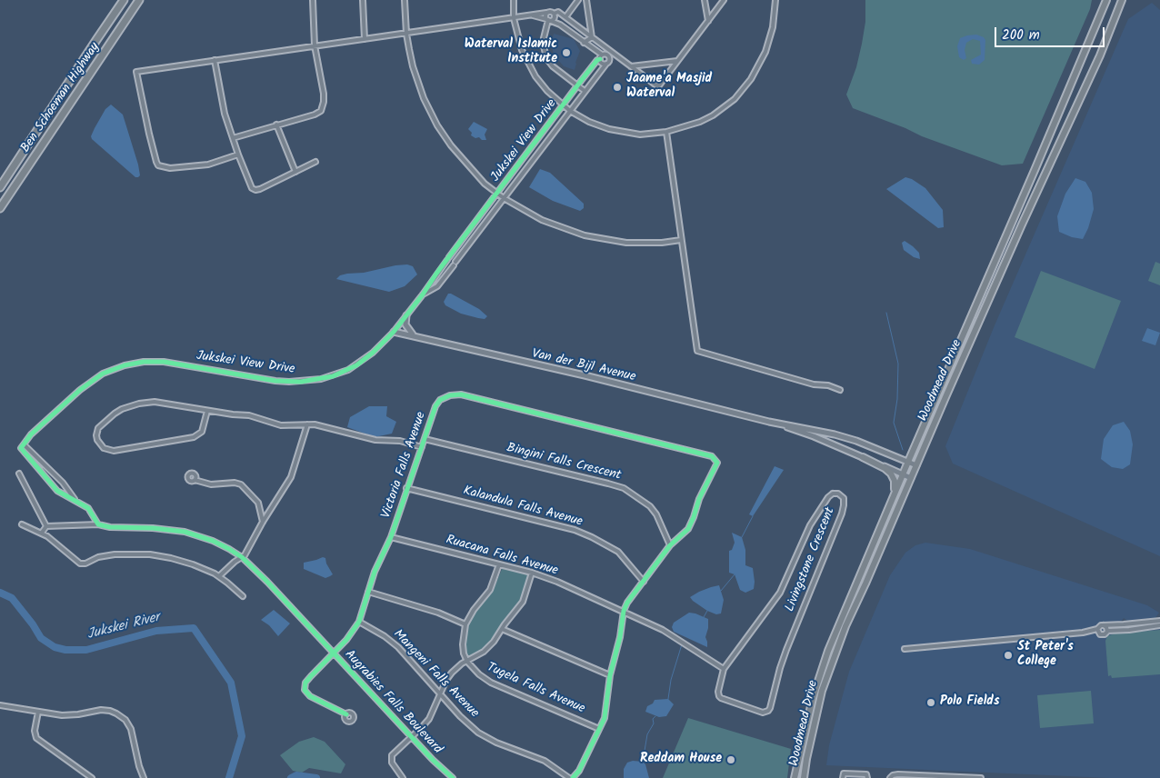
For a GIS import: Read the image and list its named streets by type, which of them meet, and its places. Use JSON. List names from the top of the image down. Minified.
{"streets":{"highway":["Ben Schoeman Highway"],"main road":["Woodmead Drive"],"street":["Jukskei View Drive","Van der Bijl Avenue","Bingini Falls Crescent","Victoria Falls Avenue","Kalandula Falls Avenue","Ruacana Falls Avenue","Livingstone Crescent","Mangeni Falls Avenue","Tugela Falls Avenue","Augrabies Falls Boulevard"]},"crossings":[["Jukskei View Drive","Van der Bijl Avenue"],["Van der Bijl Avenue","Woodmead Drive"],["Bingini Falls Crescent","Victoria Falls Avenue"],["Victoria Falls Avenue","Kalandula Falls Avenue"],["Victoria Falls Avenue","Ruacana Falls Avenue"],["Victoria Falls Avenue","Mangeni Falls Avenue"],["Victoria Falls Avenue","Augrabies Falls Boulevard"],["Ruacana Falls Avenue","Livingstone Crescent"]],"water":["Jukskei River"],"places":["Waterval Islamic Institute","Jaame'a Masjid Waterval","St Peter's College","Polo Fields","Reddam House"],"scale_bar":"200 m"}
